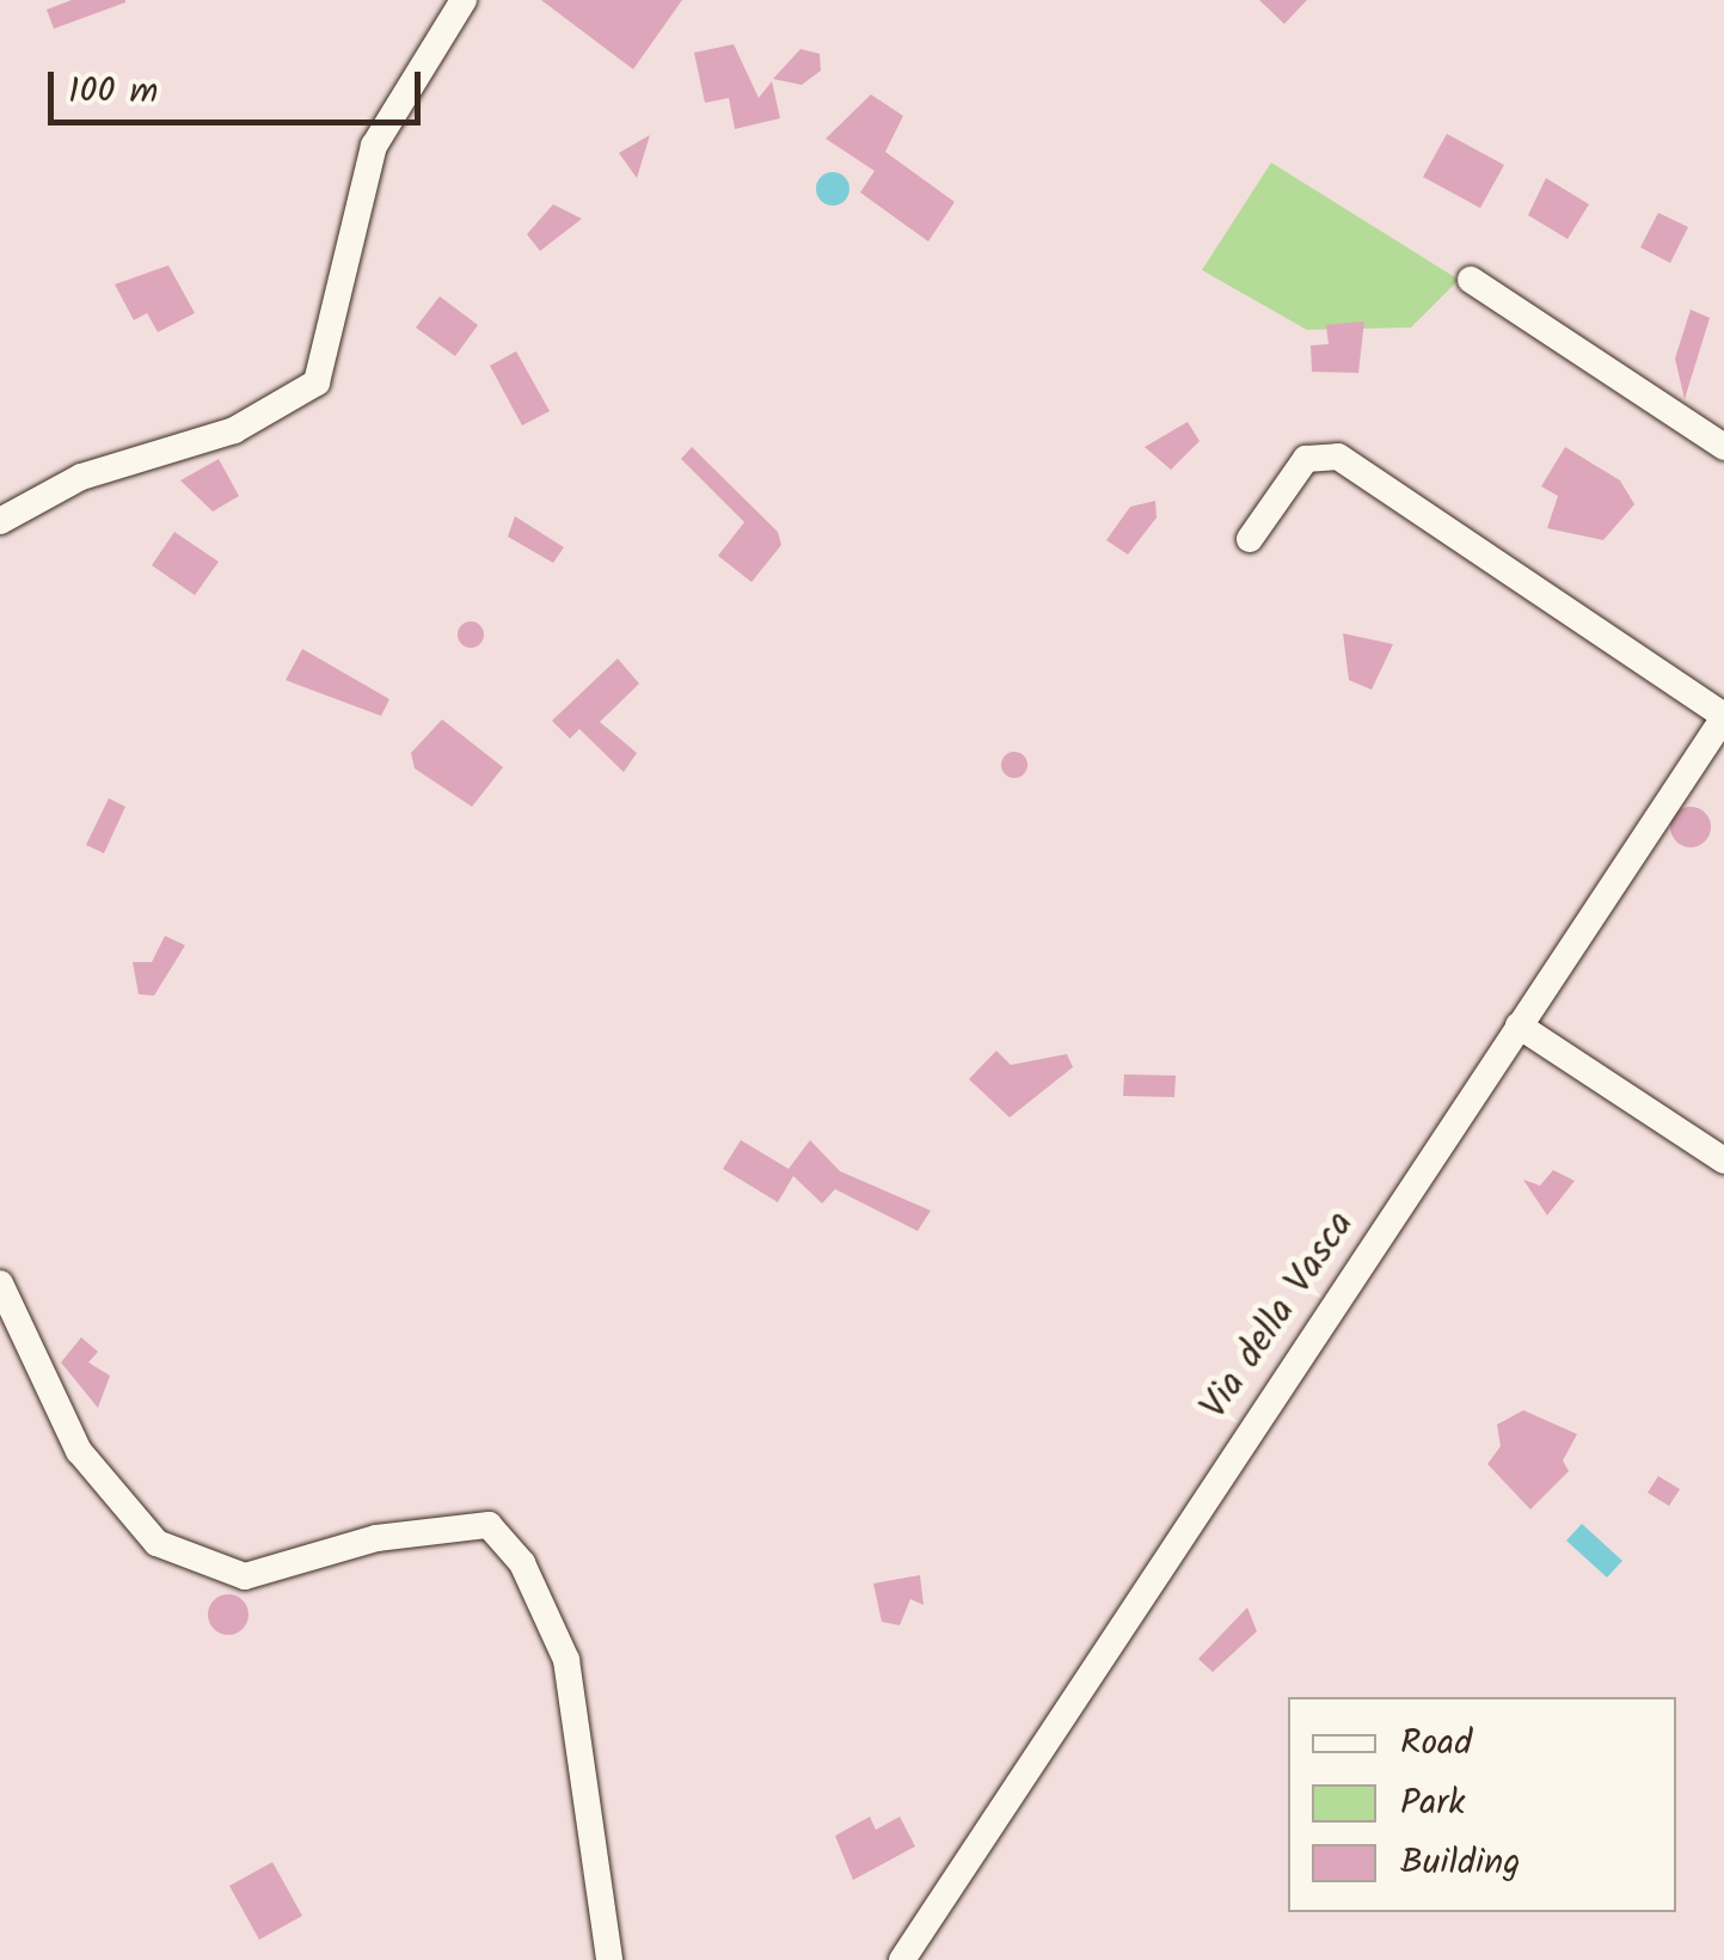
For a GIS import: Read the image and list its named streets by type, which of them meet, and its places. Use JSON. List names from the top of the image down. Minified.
{"streets":{"street":["Via della Vasca"]},"legend":["Road","Park","Building"],"scale_bar":"100 m"}
